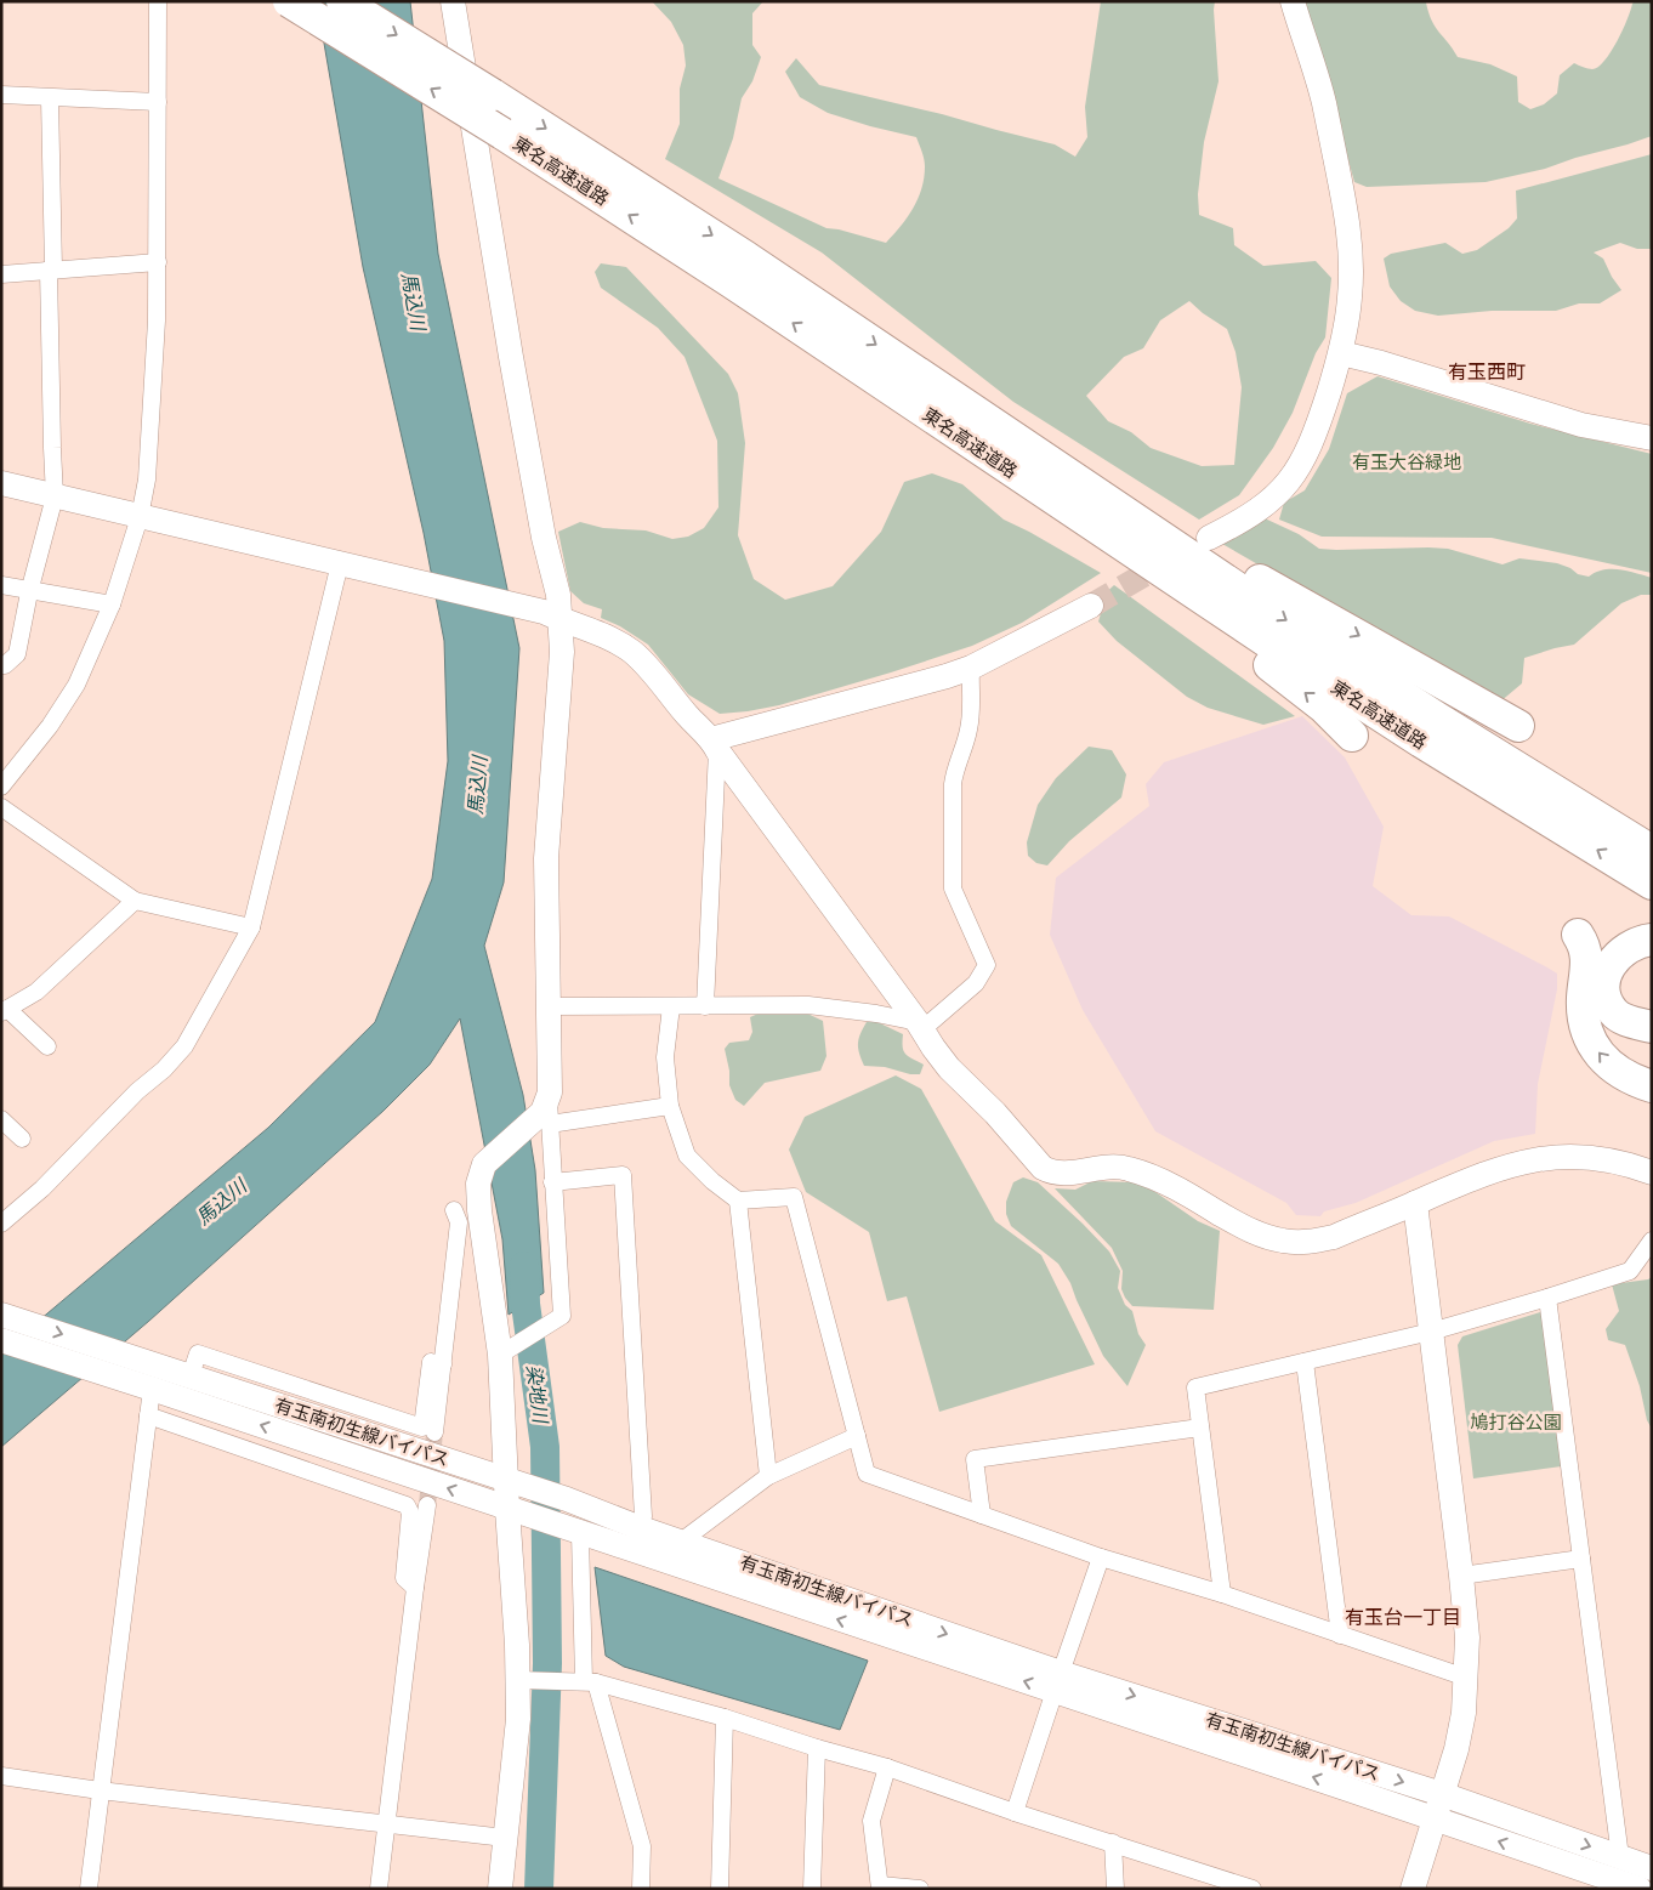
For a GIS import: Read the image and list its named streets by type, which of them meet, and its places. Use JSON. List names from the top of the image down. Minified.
{"streets":{"highway":["東名高速道路"],"street":["有玉南初生線バイパス"]},"districts":["有玉西町","有玉台一丁目"],"water":["馬込川","染地川"],"parks":["有玉大谷緑地","鳩打谷公園"]}
